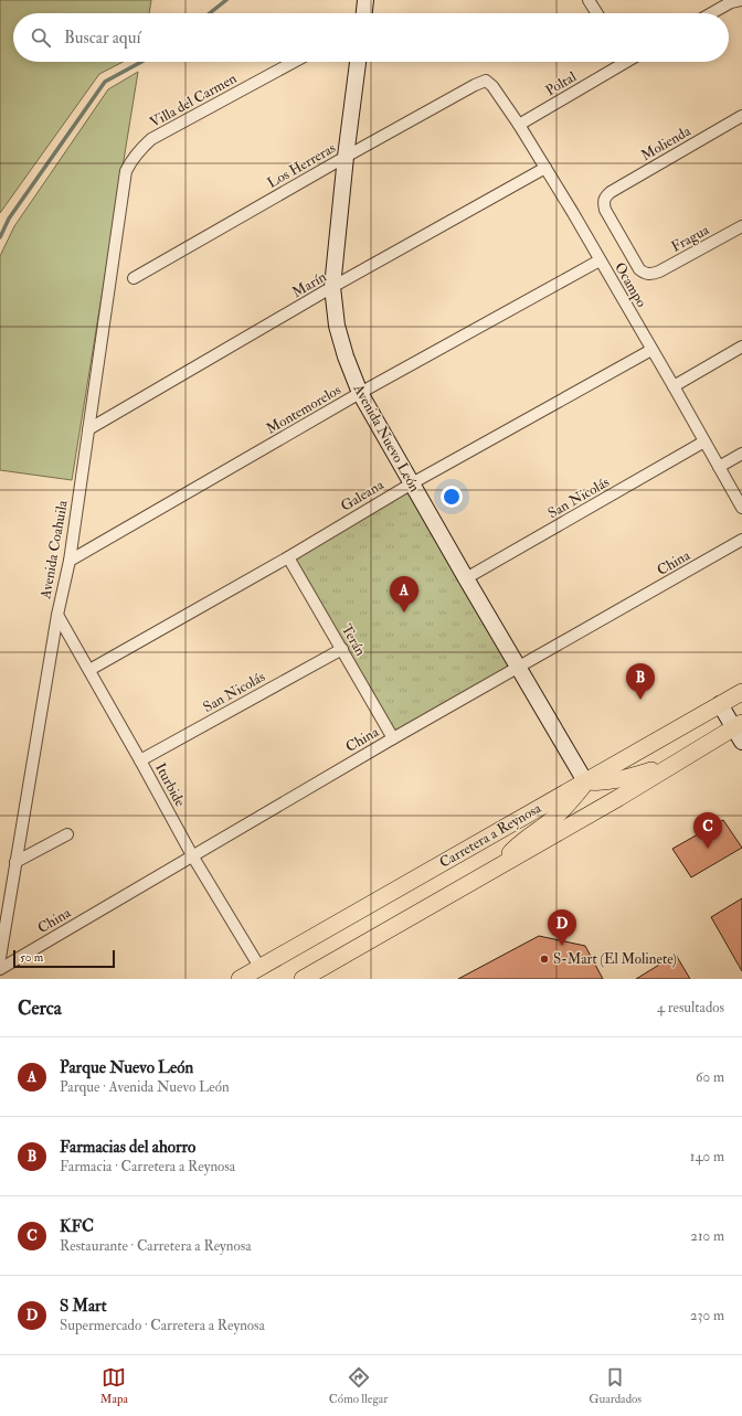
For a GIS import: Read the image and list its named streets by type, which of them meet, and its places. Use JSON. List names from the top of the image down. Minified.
{"streets":{"main road":["Carretera a Reynosa"],"street":["Poltal","Villa del Carmen","Molienda","Los Herreras","Fragua","Marín","Ocampo","Montemorelos","Avenida Nuevo León","Galeana","San Nicolás","Avenida Coahuila","China","Terán","Iturbide"]},"crossings":[["Poltal","Ocampo"],["Villa del Carmen","Avenida Coahuila"],["Molienda","Fragua"],["Los Herreras","Ocampo"],["Los Herreras","Avenida Nuevo León"],["Marín","Ocampo"],["Marín","Avenida Nuevo León"],["Marín","Avenida Coahuila"],["Ocampo","Montemorelos"],["Ocampo","Galeana"],["Ocampo","San Nicolás"],["Montemorelos","Avenida Nuevo León"],["Montemorelos","Avenida Coahuila"],["Avenida Nuevo León","Galeana"],["Avenida Nuevo León","San Nicolás"],["Avenida Nuevo León","China"],["Avenida Nuevo León","Carretera a Reynosa"],["Galeana","Terán"],["Galeana","Iturbide"],["San Nicolás","Terán"],["San Nicolás","Iturbide"],["Avenida Coahuila","Iturbide"],["China","Terán"],["China","Iturbide"],["Iturbide","Carretera a Reynosa"]],"places":["S-Mart (El Molinete)"],"scale_bar":"50 m","page":{"search":"Buscar aquí","pins":["A","B","C","D"],"scale":"50 m","heading":["Cerca","4 resultados"],"list":[{"mark":"A","name":"Parque Nuevo León","note":"Parque · Avenida Nuevo León","value":"60 m"},{"mark":"B","name":"Farmacias del ahorro","note":"Farmacia · Carretera a Reynosa","value":"140 m"},{"mark":"C","name":"KFC","note":"Restaurante · Carretera a Reynosa","value":"210 m"},{"mark":"D","name":"S Mart","note":"Supermercado · Carretera a Reynosa","value":"230 m"}],"nav":["Mapa","Cómo llegar","Guardados"]}}
